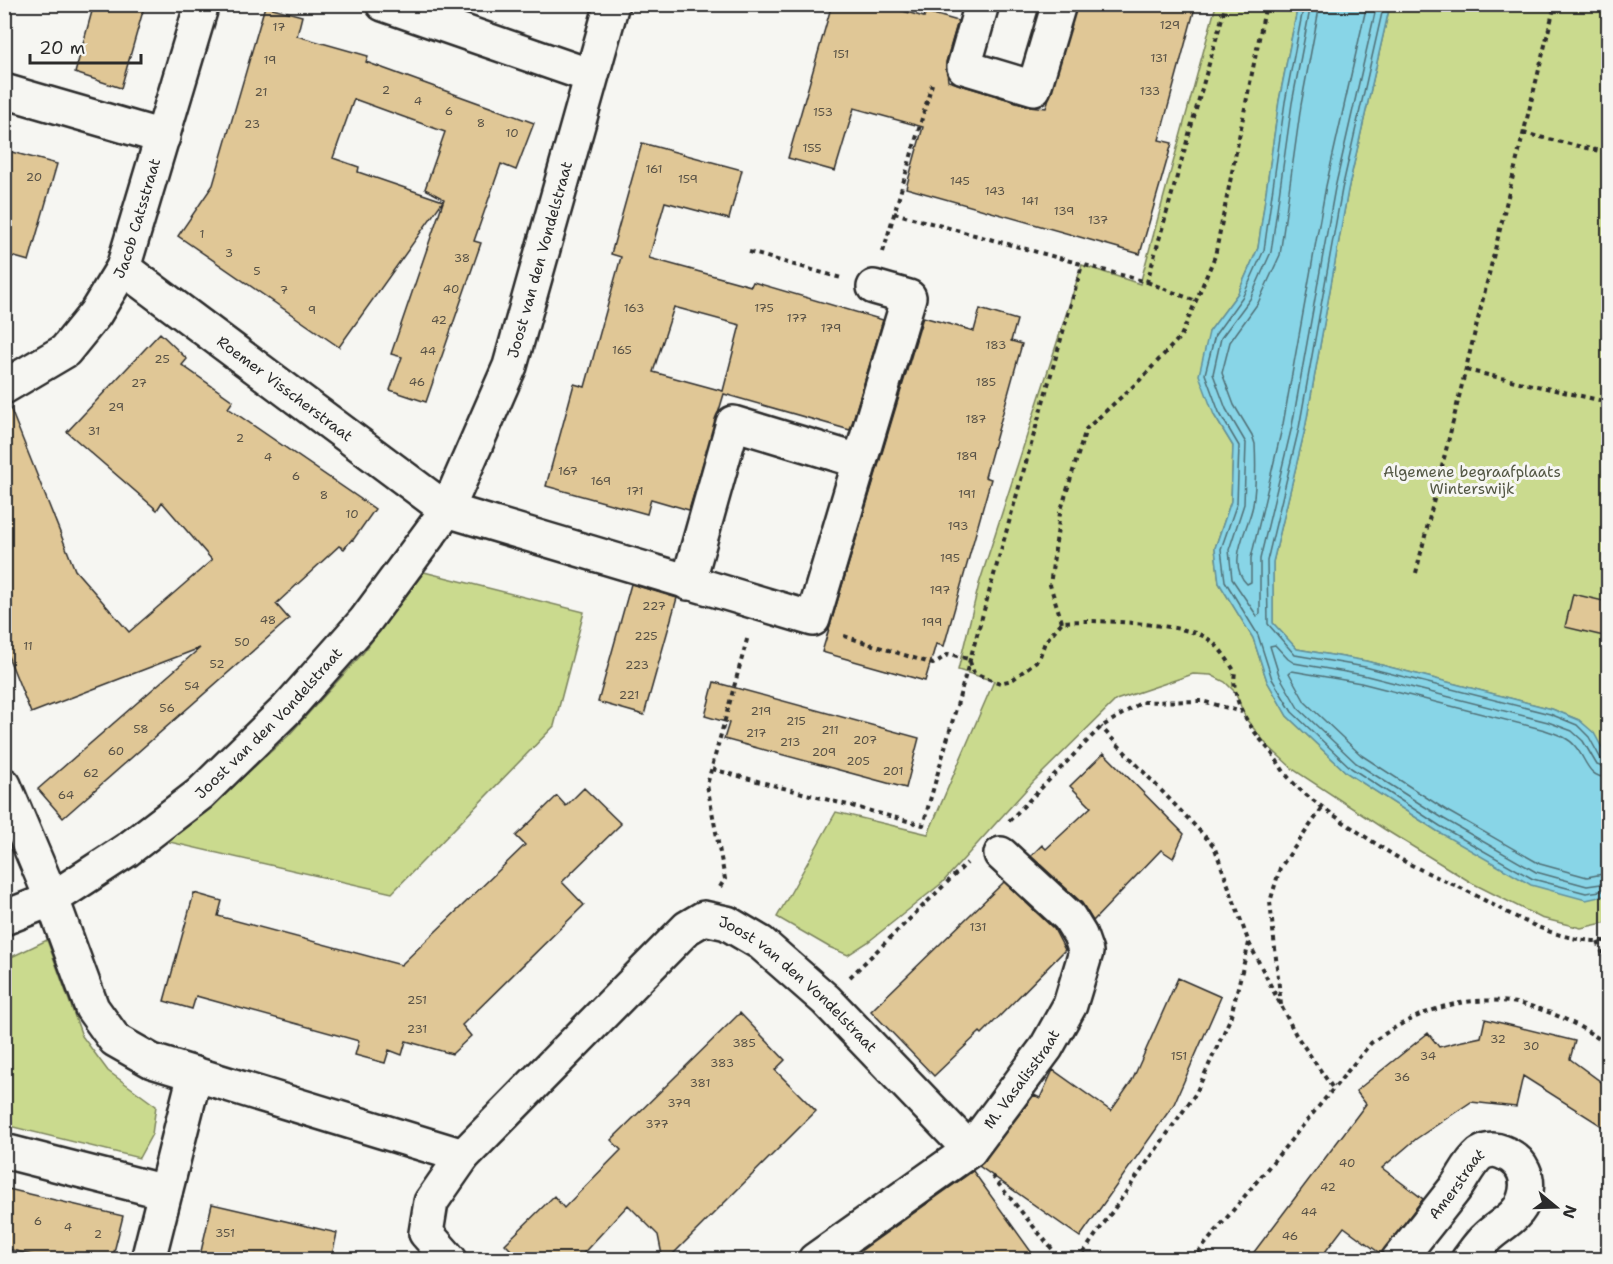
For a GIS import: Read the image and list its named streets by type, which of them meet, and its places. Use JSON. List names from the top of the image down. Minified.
{"streets":{"street":["Jacob Catsstraat","Joost van den Vondelstraat","Roemer Visscherstraat","M. Vasalisstraat","Amerstraat"]},"crossings":[["Jacob Catsstraat","Roemer Visscherstraat"],["Joost van den Vondelstraat","Roemer Visscherstraat"],["Joost van den Vondelstraat","M. Vasalisstraat"]],"parks":["Algemene begraafplaats Winterswijk"],"house_numbers":["129","17","151","131","19","2","133","21","4","6","153","8","23","10","155","161","20","159","145","143","141","139","137","1","3","38","5","40","7","163","175","9","177","42","179","183","165","44","25","46","185","27","29","187","31","2","189","4","167","6","169","171","191","8","10","193","195","197","227","48","199","225","50","11","52","223","54","221","56","219","215","58","211","217","207","213","60","209","205","201","62","64","131","251","231","32","385","30","151","34","383","36","381","379","377","40","42","44","6","4","351","2","46"],"scale_bar":"20 m","north":"right"}
